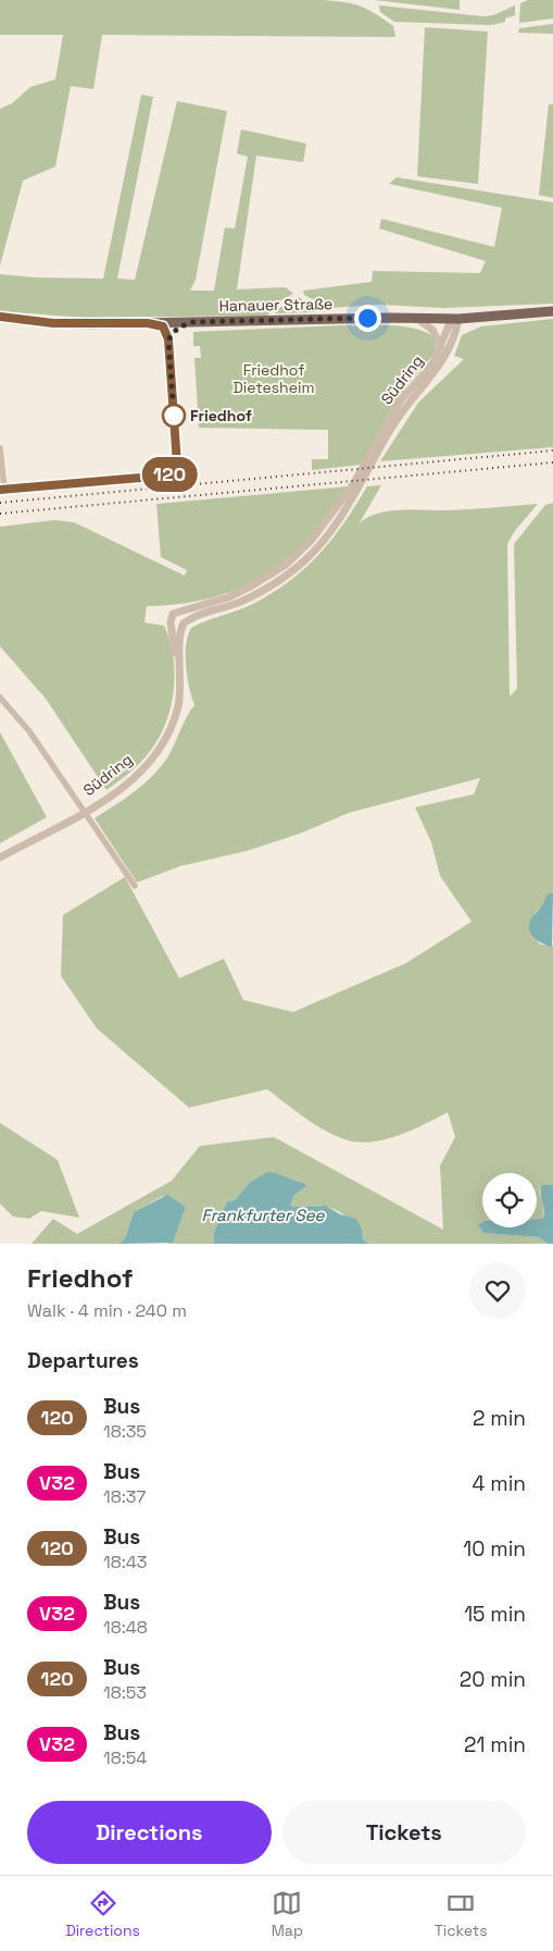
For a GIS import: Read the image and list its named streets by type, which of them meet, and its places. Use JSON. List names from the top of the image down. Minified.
{"streets":{"main road":["Hanauer Straße"],"street":["Südring"]},"crossings":[["Hanauer Straße","Südring"]],"water":["Frankfurter See"],"parks":["Friedhof Dietesheim"],"places":["Friedhof"],"lines":["bus line 120"],"page":{"on_map":"120","heading":[["Friedhof","Walk · 4 min · 240 m"],"Departures"],"list":[{"mark":"120","name":"Bus","note":"18:35","value":"2 min"},{"mark":"V32","name":"Bus","note":"18:37","value":"4 min"},{"mark":"120","name":"Bus","note":"18:43","value":"10 min"},{"mark":"V32","name":"Bus","note":"18:48","value":"15 min"},{"mark":"120","name":"Bus","note":"18:53","value":"20 min"},{"mark":"V32","name":"Bus","note":"18:54","value":"21 min"}],"buttons":["Directions","Tickets"],"tabs":["Directions","Map","Tickets"]}}
